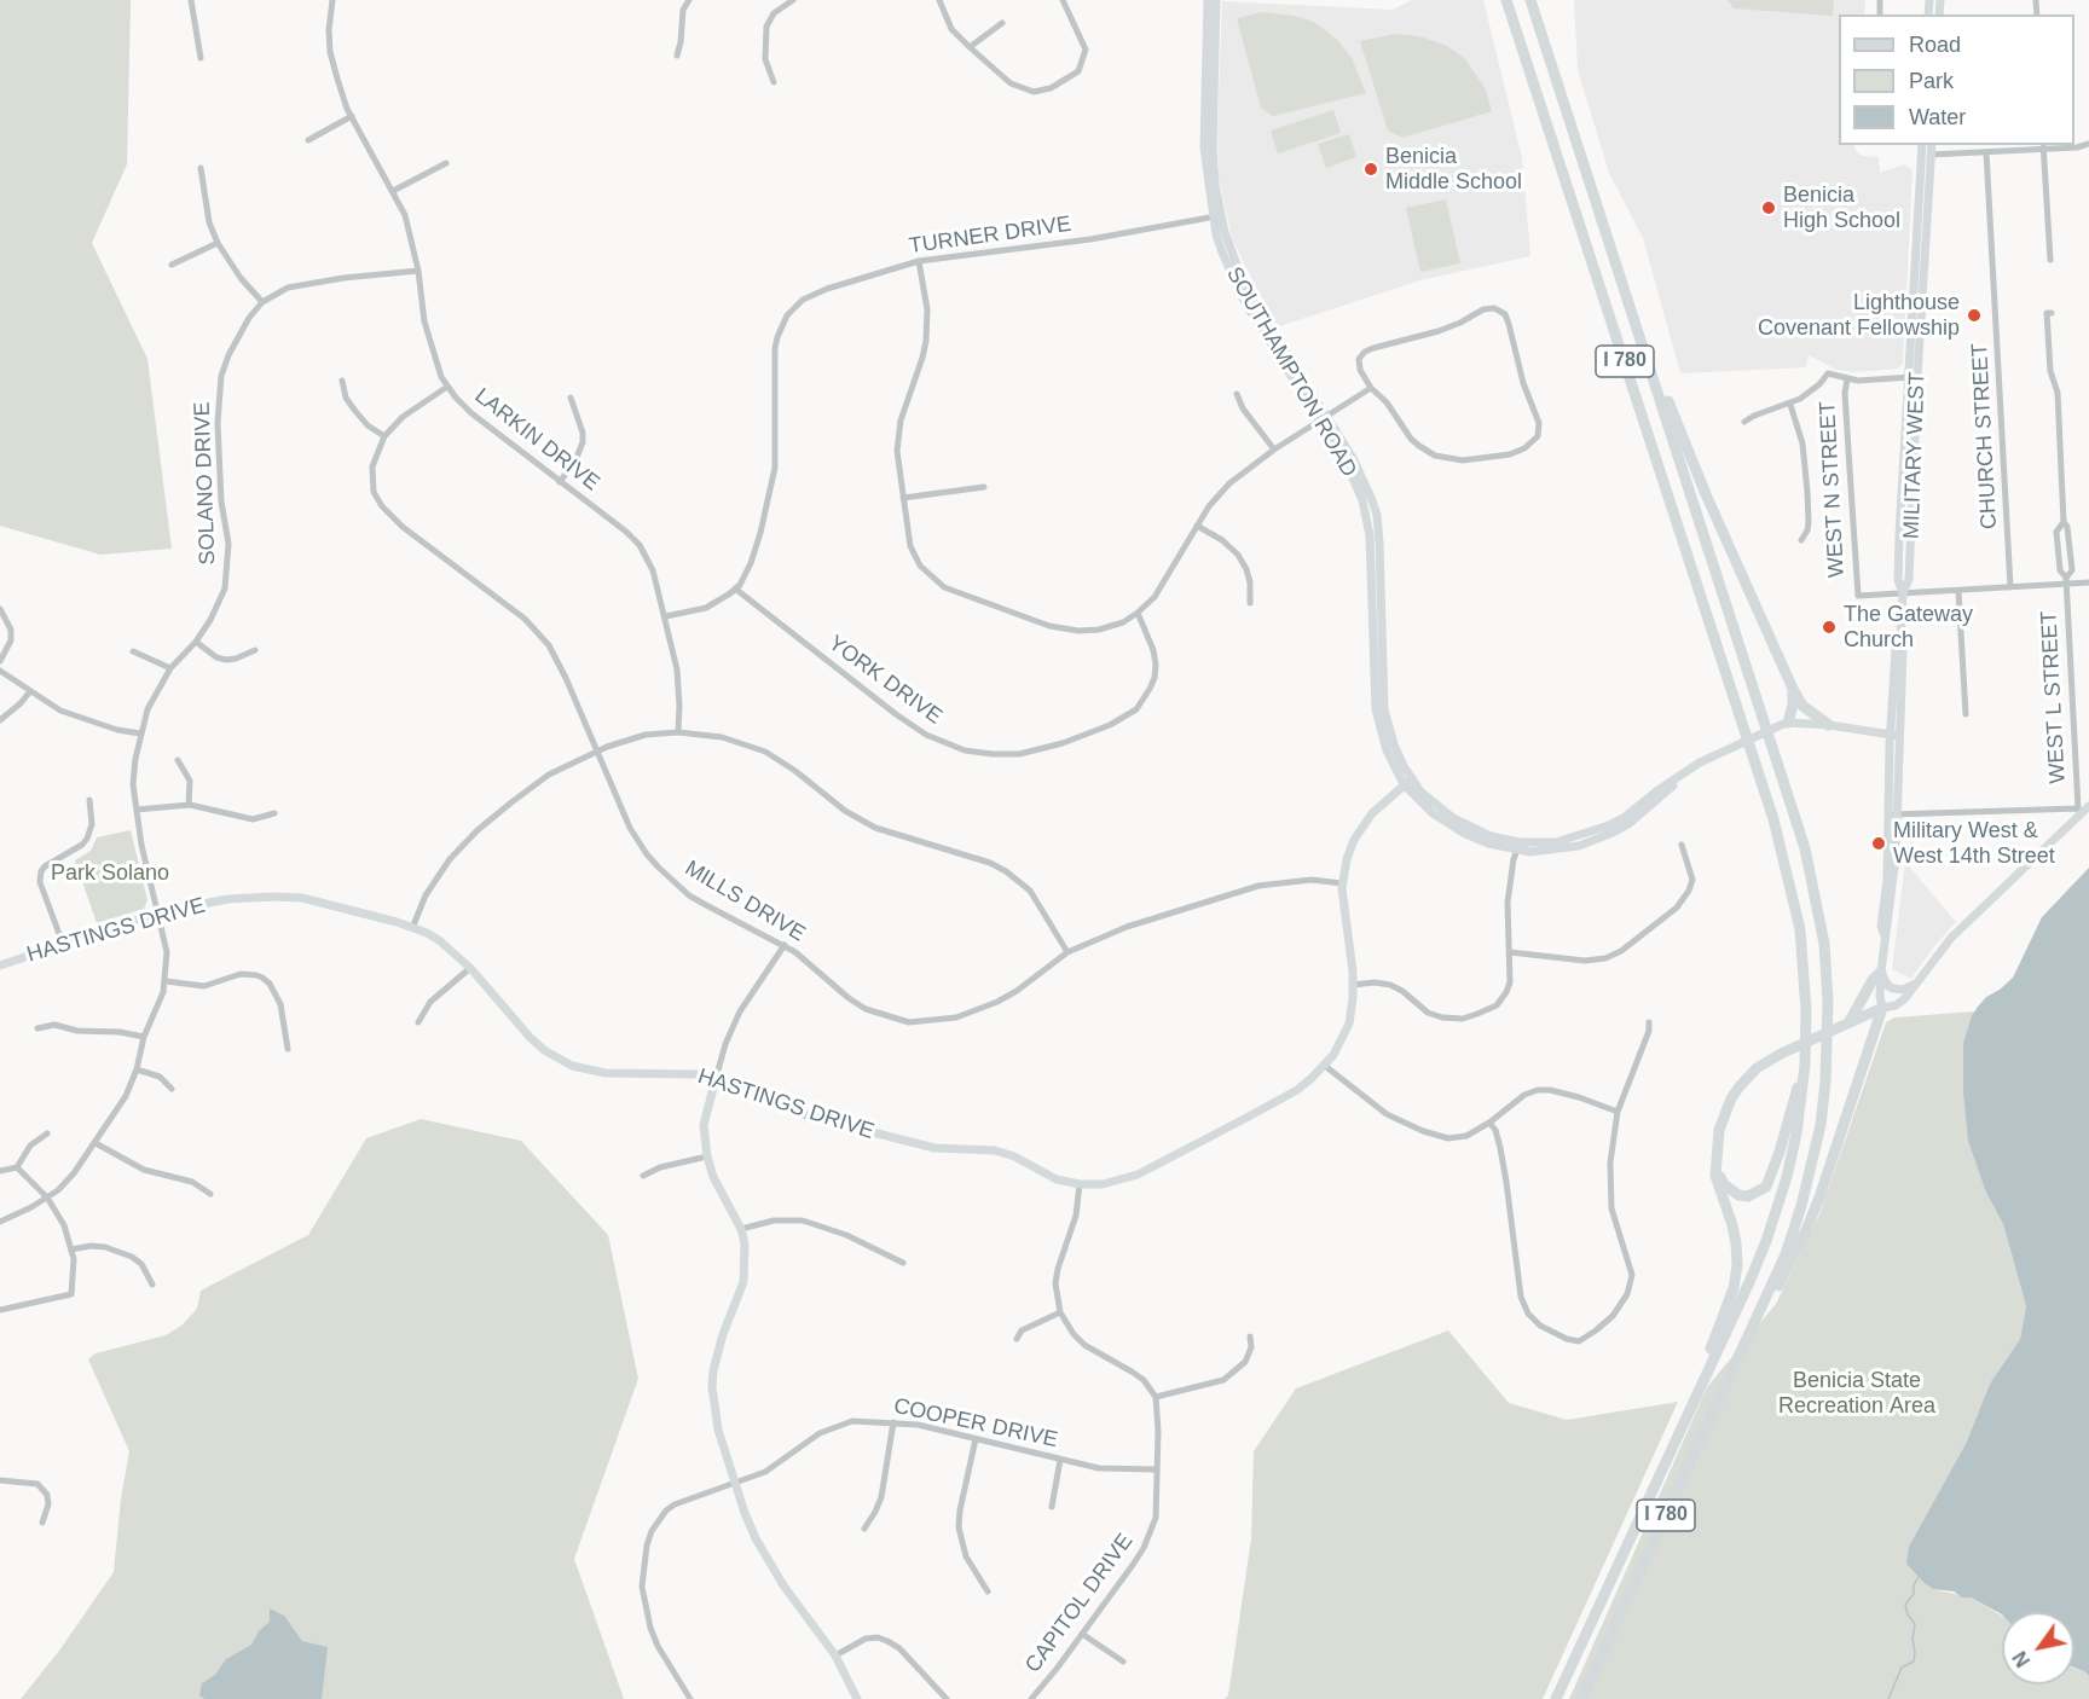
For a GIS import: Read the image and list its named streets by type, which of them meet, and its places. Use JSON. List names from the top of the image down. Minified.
{"streets":{"highway":["I 780"],"street":["TURNER DRIVE","SOUTHAMPTON ROAD","CHURCH STREET","LARKIN DRIVE","MILITARY WEST","SOLANO DRIVE","WEST N STREET","YORK DRIVE","WEST L STREET","MILLS DRIVE","HASTINGS DRIVE","COOPER DRIVE","CAPITOL DRIVE"]},"crossings":[["TURNER DRIVE","SOUTHAMPTON ROAD"],["TURNER DRIVE","LARKIN DRIVE"],["TURNER DRIVE","YORK DRIVE"],["SOUTHAMPTON ROAD","MILITARY WEST"],["SOUTHAMPTON ROAD","HASTINGS DRIVE"],["LARKIN DRIVE","SOLANO DRIVE"],["LARKIN DRIVE","MILLS DRIVE"],["MILITARY WEST","WEST N STREET"],["SOLANO DRIVE","HASTINGS DRIVE"],["MILLS DRIVE","HASTINGS DRIVE"],["COOPER DRIVE","CAPITOL DRIVE"]],"parks":["Park Solano","Benicia State Recreation Area"],"places":["Benicia Middle School","Benicia High School","Lighthouse Covenant Fellowship","The Gateway Church","Military West & West 14th Street"],"legend":["Road","Park","Water"],"north":"bottom left"}
